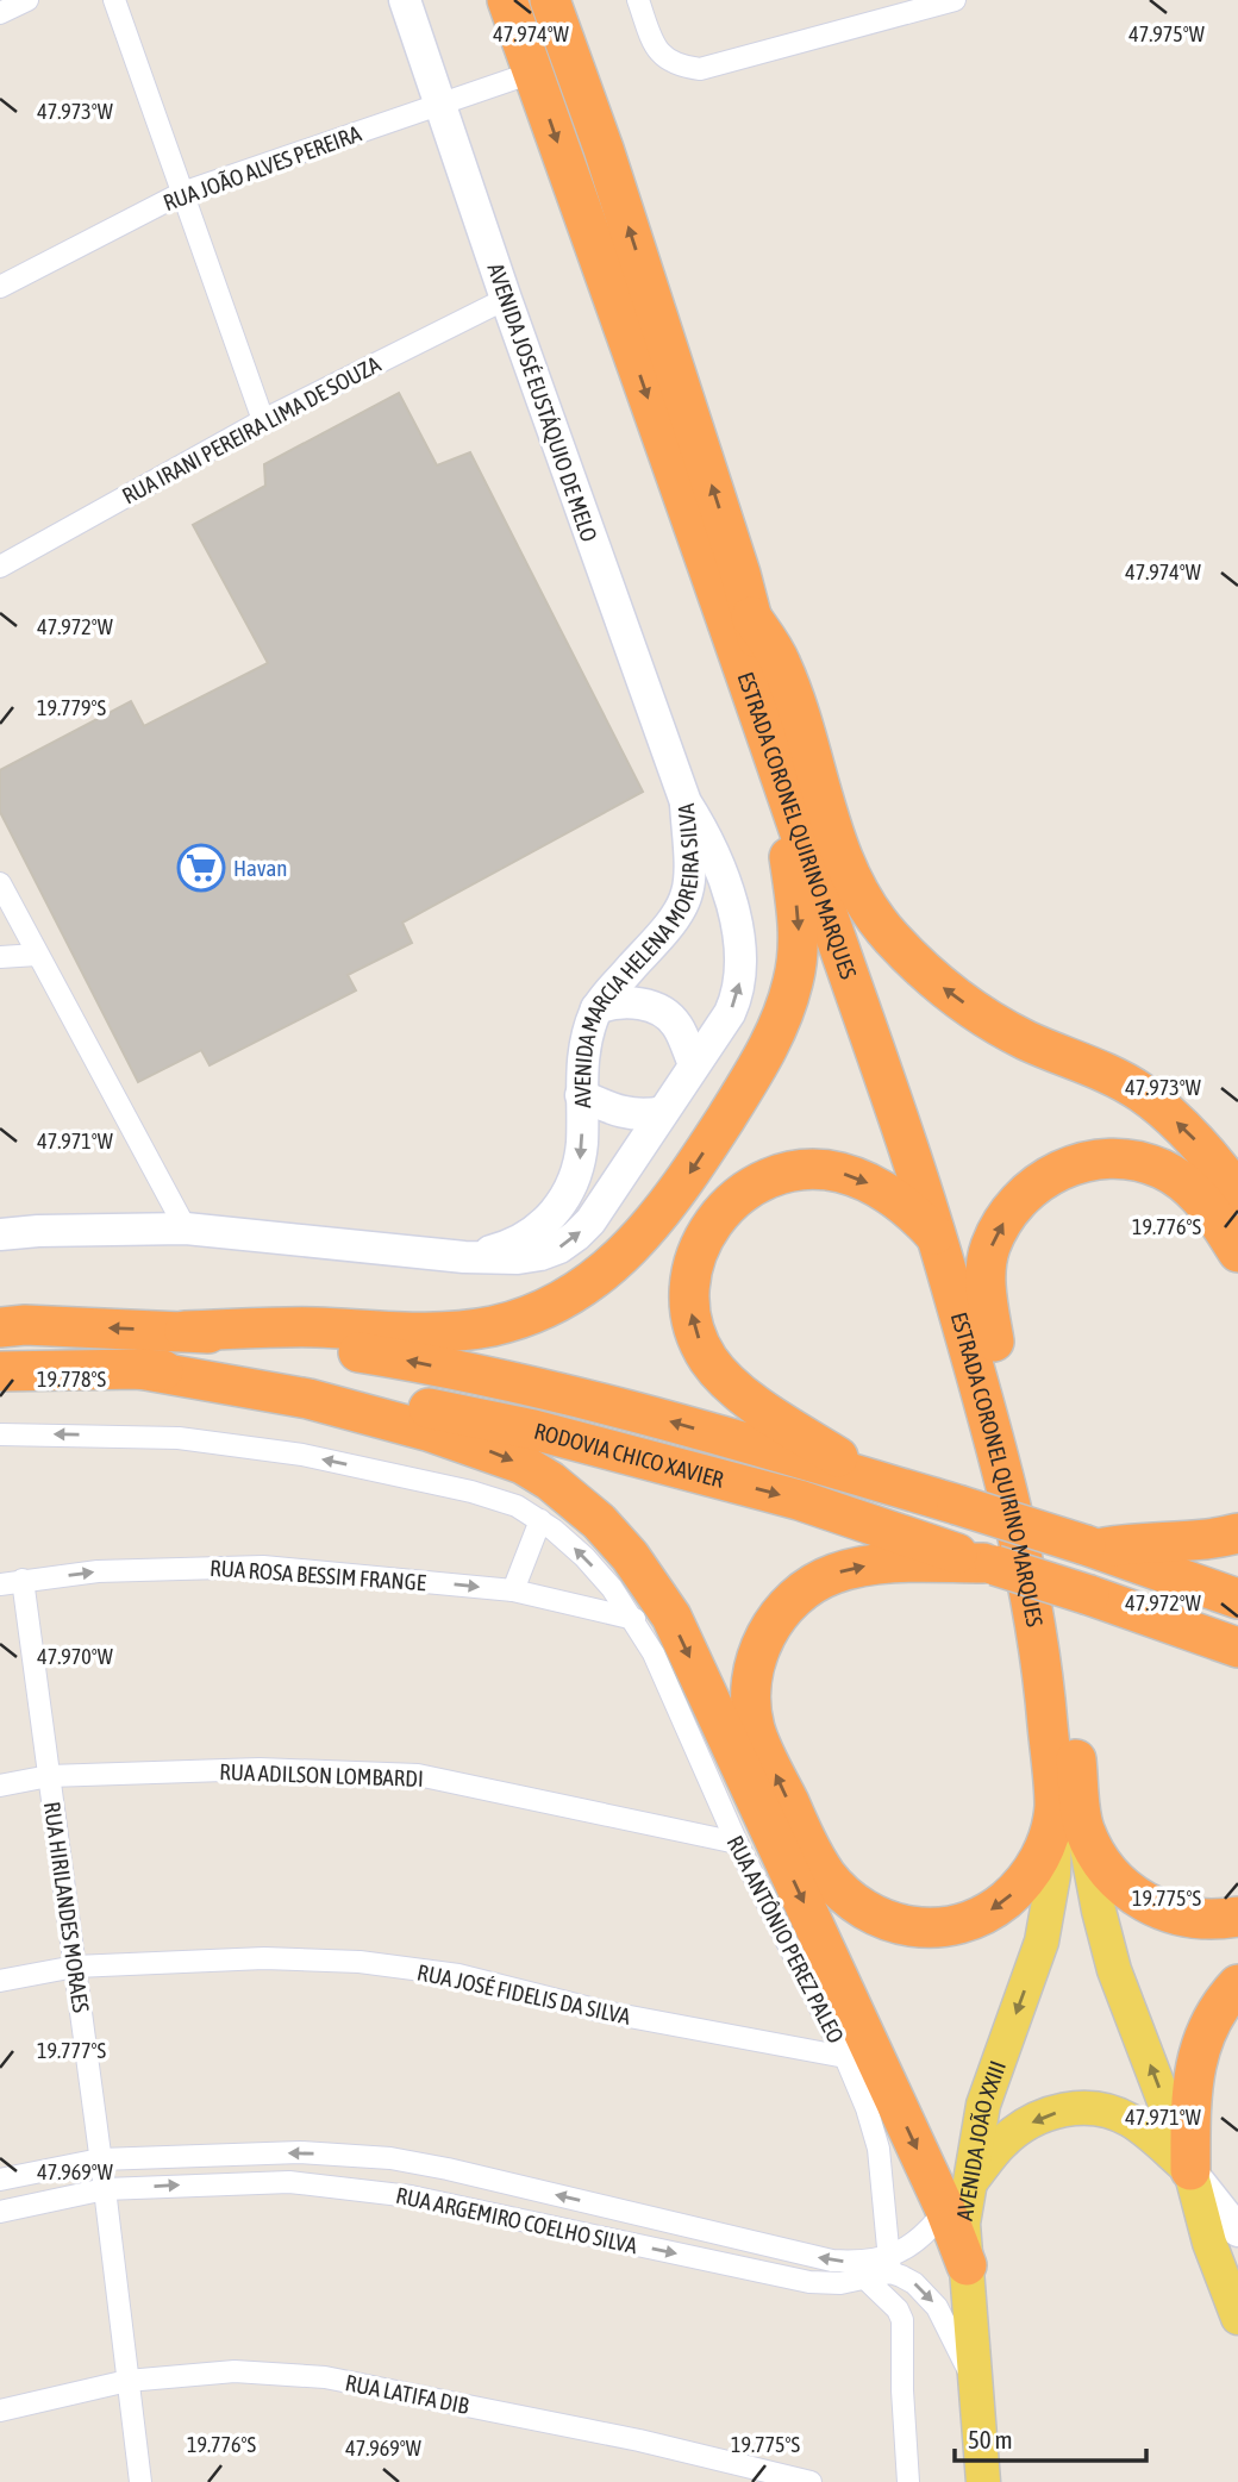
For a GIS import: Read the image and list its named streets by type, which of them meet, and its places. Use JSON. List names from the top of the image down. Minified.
{"streets":{"highway":["ESTRADA CORONEL QUIRINO MARQUES","RODOVIA CHICO XAVIER"],"main road":["AVENIDA JOÃO XXIII"],"street":["RUA JOÃO ALVES PEREIRA","AVENIDA JOSÉ EUSTÁQUIO DE MELO","RUA IRANI PEREIRA LIMA DE SOUZA","AVENIDA MARCIA HELENA MOREIRA SILVA","RUA ROSA BESSIM FRANGE","RUA ADILSON LOMBARDI","RUA HIRILANDES MORAES","RUA ANTÔNIO PEREZ PALEO","RUA JOSÉ FIDELIS DA SILVA","RUA ARGEMIRO COELHO SILVA","RUA LATIFA DIB"]},"crossings":[["RUA JOÃO ALVES PEREIRA","AVENIDA JOSÉ EUSTÁQUIO DE MELO"],["RUA JOÃO ALVES PEREIRA","ESTRADA CORONEL QUIRINO MARQUES"],["AVENIDA JOSÉ EUSTÁQUIO DE MELO","RUA IRANI PEREIRA LIMA DE SOUZA"],["AVENIDA JOSÉ EUSTÁQUIO DE MELO","AVENIDA MARCIA HELENA MOREIRA SILVA"],["RUA ROSA BESSIM FRANGE","RUA HIRILANDES MORAES"],["RUA ROSA BESSIM FRANGE","RUA ANTÔNIO PEREZ PALEO"],["RUA ADILSON LOMBARDI","RUA HIRILANDES MORAES"],["RUA ADILSON LOMBARDI","RUA ANTÔNIO PEREZ PALEO"],["RUA HIRILANDES MORAES","RUA JOSÉ FIDELIS DA SILVA"],["RUA HIRILANDES MORAES","RUA ARGEMIRO COELHO SILVA"],["RUA HIRILANDES MORAES","RUA LATIFA DIB"],["RUA ANTÔNIO PEREZ PALEO","RUA JOSÉ FIDELIS DA SILVA"],["RUA ANTÔNIO PEREZ PALEO","RUA ARGEMIRO COELHO SILVA"],["AVENIDA JOÃO XXIII","RUA ARGEMIRO COELHO SILVA"]],"one_way":["RUA ROSA BESSIM FRANGE","RUA ANTÔNIO PEREZ PALEO","AVENIDA JOÃO XXIII"],"places":{"supermarket":["Havan"]},"scale_bar":"50 m","coordinates":["47.975°W","47.974°W","47.973°W","47.972°W","19.779°S","47.971°W","19.776°S","19.778°S","47.970°W","19.775°S","19.777°S","47.969°W"]}
